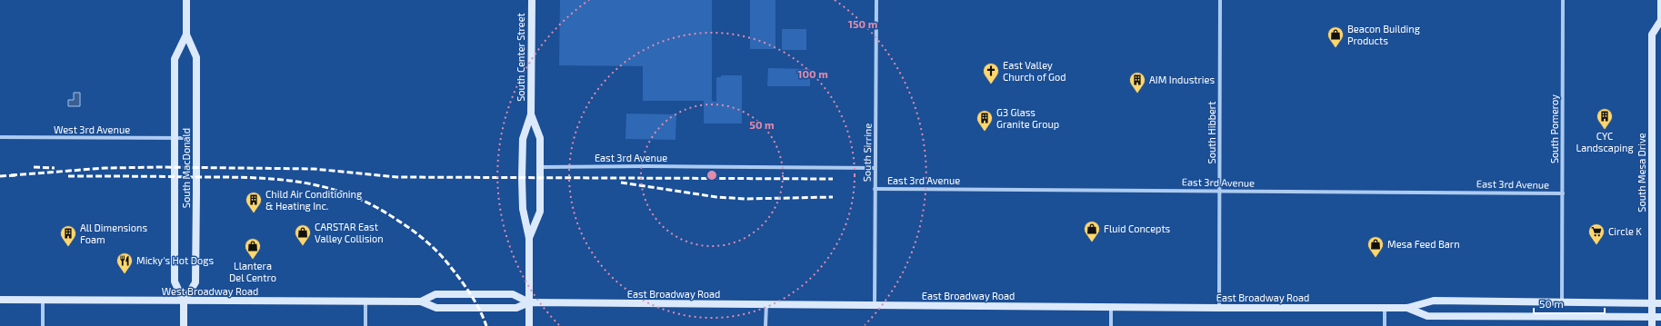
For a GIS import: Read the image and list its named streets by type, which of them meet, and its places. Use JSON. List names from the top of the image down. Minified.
{"streets":{"main road":["South Center Street","South MacDonald","South Mesa Drive","West Broadway Road","East Broadway Road"],"street":["South Pomeroy","West 3rd Avenue","South Hibbert","South Sirrine","East 3rd Avenue"]},"crossings":[["South Center Street","East 3rd Avenue"],["South Center Street","West Broadway Road"],["South Center Street","East Broadway Road"],["South Pomeroy","East 3rd Avenue"],["South Pomeroy","East Broadway Road"],["West 3rd Avenue","South MacDonald"],["South Hibbert","East 3rd Avenue"],["South Hibbert","East Broadway Road"],["South Sirrine","East 3rd Avenue"],["South Sirrine","East Broadway Road"],["South MacDonald","West Broadway Road"],["South Mesa Drive","East Broadway Road"],["West Broadway Road","East Broadway Road"]],"places":{"shop":["Beacon Building Products","Fluid Concepts","CARSTAR East Valley Collision","Mesa Feed Barn","Llantera Del Centro"],"church":["East Valley Church of God"],"building":["AIM Industries","CYC Landscaping","G3 Glass Granite Group","Child Air Conditioning & Heating Inc.","All Dimensions Foam"],"supermarket":["Circle K"],"restaurant":["Micky's Hot Dogs"]},"scale_bar":"50 m","rings":["150 m","100 m","50 m"]}
